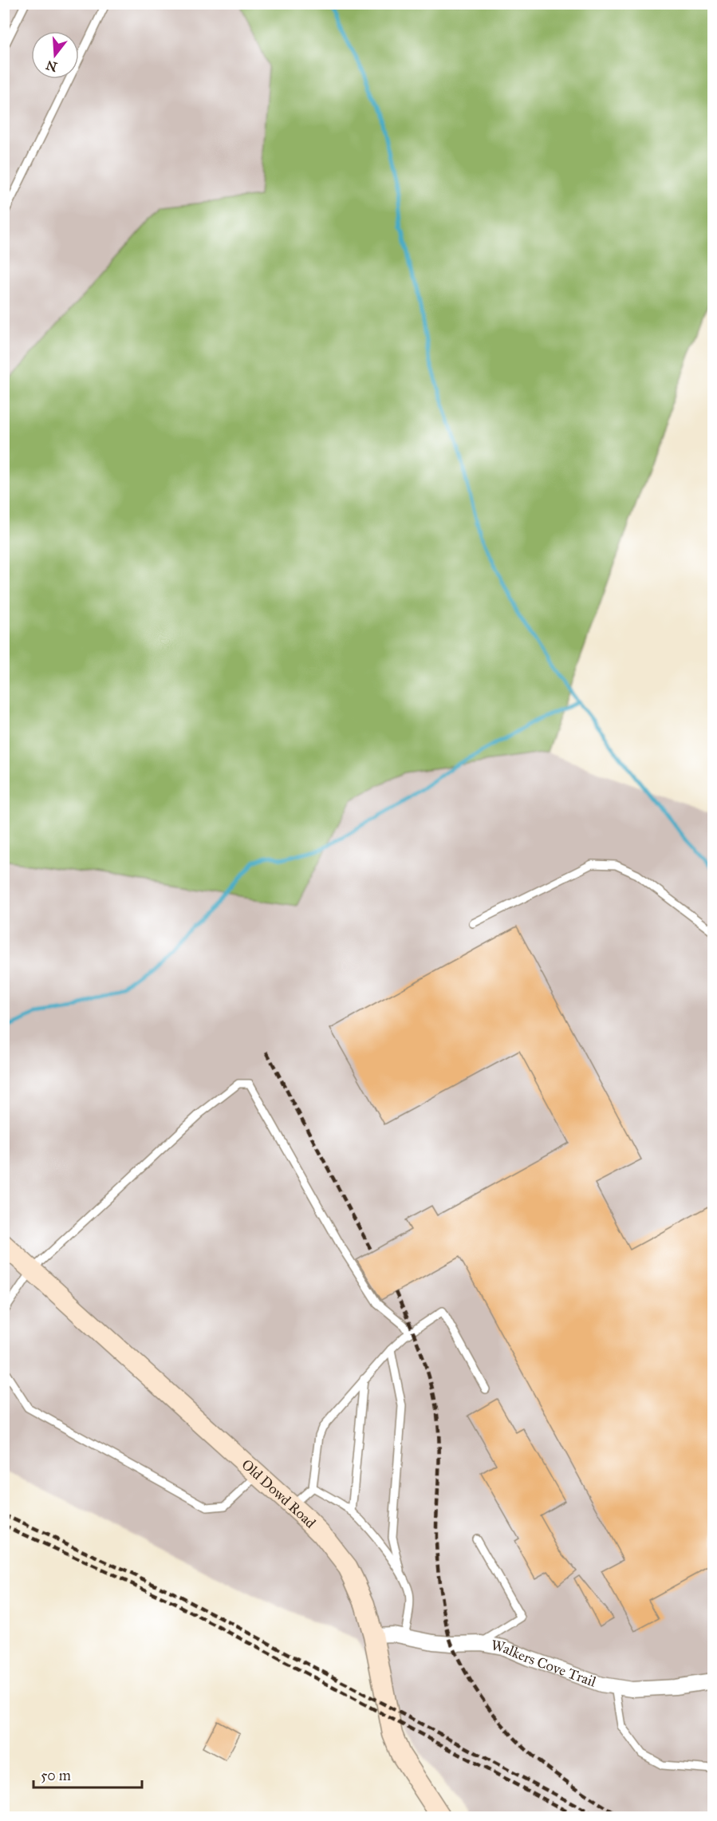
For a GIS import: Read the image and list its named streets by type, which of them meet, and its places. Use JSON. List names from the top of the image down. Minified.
{"streets":{"street":["Old Dowd Road","Walkers Cove Trail"]},"crossings":[["Old Dowd Road","Walkers Cove Trail"]],"scale_bar":"50 m","north":"bottom"}
